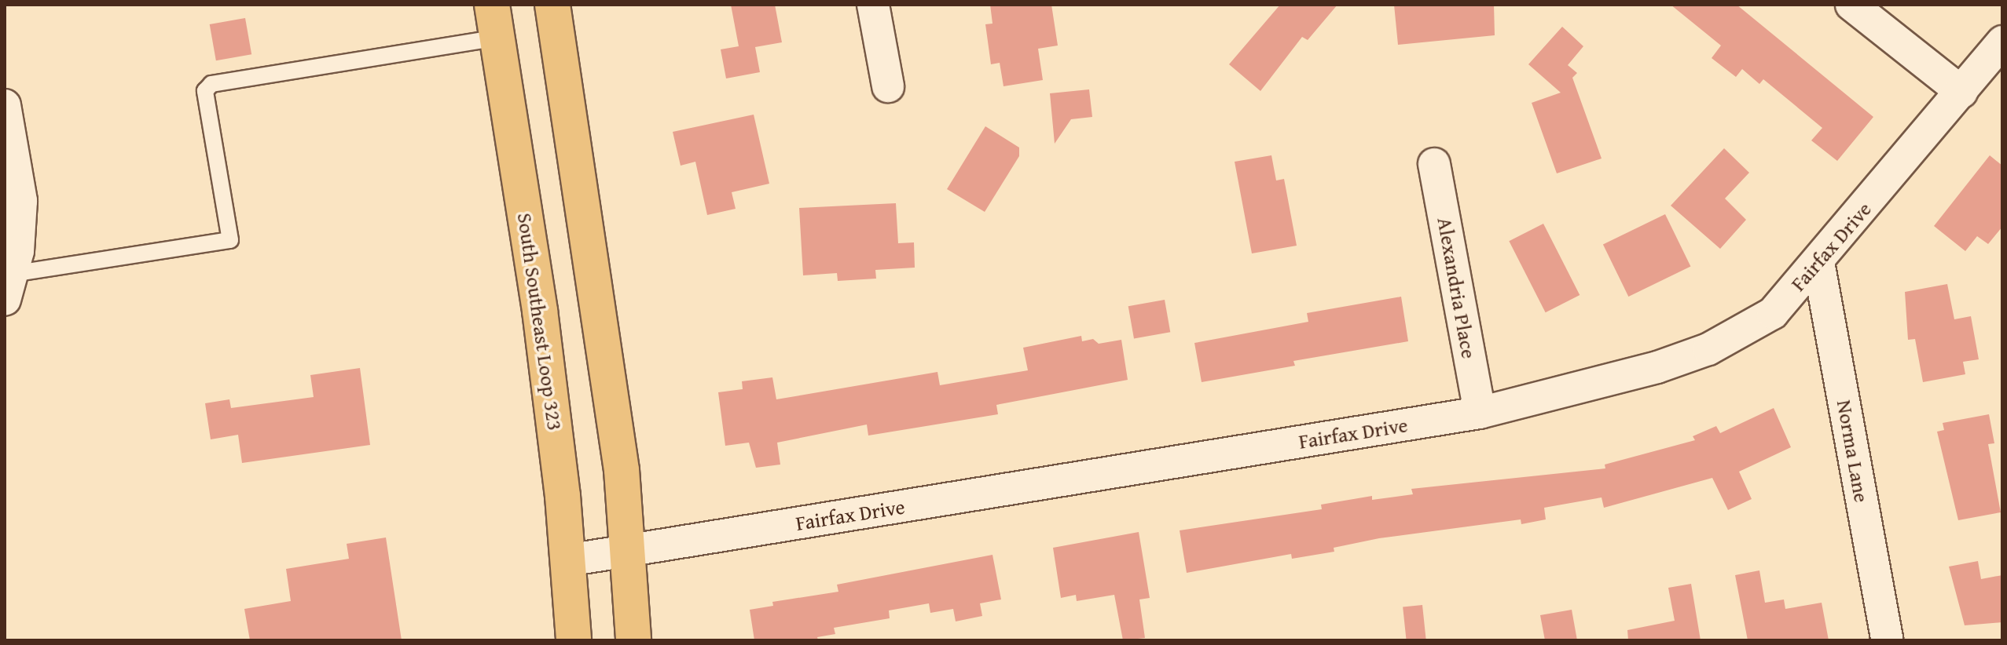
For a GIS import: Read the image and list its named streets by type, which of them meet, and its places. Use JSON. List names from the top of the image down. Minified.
{"streets":{"highway":["South Southeast Loop 323"],"street":["Fairfax Drive","Alexandria Place","Norma Lane"]},"crossings":[["Fairfax Drive","Alexandria Place"],["Fairfax Drive","South Southeast Loop 323"],["Fairfax Drive","Norma Lane"]]}
